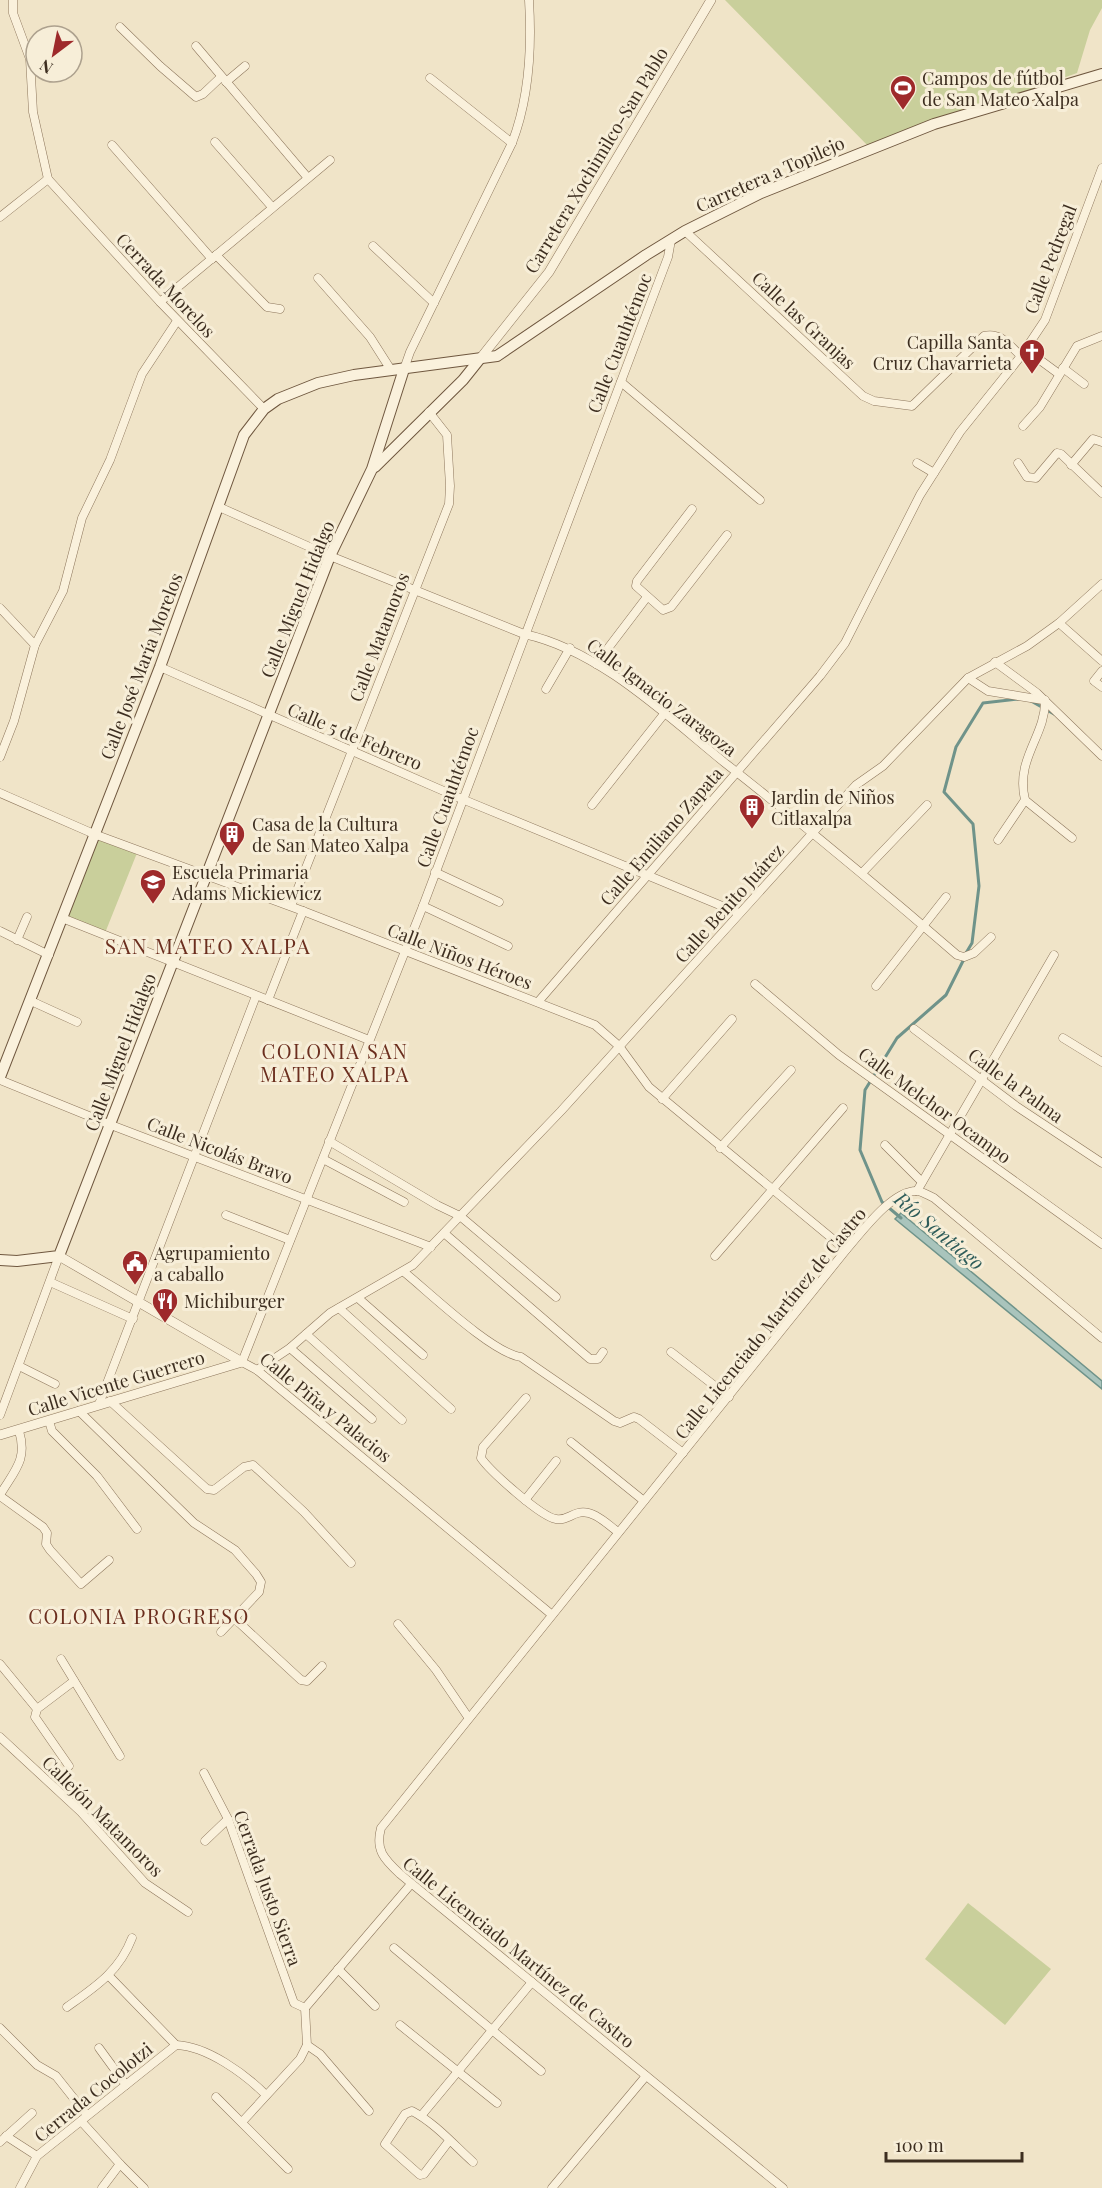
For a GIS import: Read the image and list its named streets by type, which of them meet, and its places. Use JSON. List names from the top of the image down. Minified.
{"streets":{"main road":["Carretera a Topilejo","Calle Miguel Hidalgo","Calle José María Morelos"],"street":["Carretera Xochimilco-San Pablo","Calle Pedregal","Cerrada Morelos","Calle las Granjas","Calle Cuauhtémoc","Calle Matamoros","Calle Ignacio Zaragoza","Calle 5 de Febrero","Calle Emiliano Zapata","Calle Benito Juárez","Calle Niños Héroes","Calle la Palma","Calle Melchor Ocampo","Calle Nicolás Bravo","Calle Licenciado Martínez de Castro","Calle Vicente Guerrero","Calle Piña y Palacios","Callejón Matamoros","Cerrada Justo Sierra","Cerrada Cocolotzi"]},"crossings":[["Carretera Xochimilco-San Pablo","Carretera a Topilejo"],["Carretera Xochimilco-San Pablo","Calle Miguel Hidalgo"],["Carretera a Topilejo","Calle las Granjas"],["Carretera a Topilejo","Calle Cuauhtémoc"],["Carretera a Topilejo","Calle Miguel Hidalgo"],["Carretera a Topilejo","Calle José María Morelos"],["Calle Pedregal","Calle las Granjas"],["Calle Pedregal","Calle Emiliano Zapata"],["Cerrada Morelos","Calle José María Morelos"],["Calle Cuauhtémoc","Calle Ignacio Zaragoza"],["Calle Cuauhtémoc","Calle 5 de Febrero"],["Calle Cuauhtémoc","Calle Niños Héroes"],["Calle Cuauhtémoc","Calle Nicolás Bravo"],["Calle Cuauhtémoc","Calle Vicente Guerrero"],["Calle Cuauhtémoc","Calle Piña y Palacios"],["Calle Miguel Hidalgo","Calle Matamoros"],["Calle Miguel Hidalgo","Calle José María Morelos"],["Calle Miguel Hidalgo","Calle Ignacio Zaragoza"],["Calle Miguel Hidalgo","Calle 5 de Febrero"],["Calle Miguel Hidalgo","Calle Niños Héroes"],["Calle Miguel Hidalgo","Calle Nicolás Bravo"],["Calle Miguel Hidalgo","Calle Piña y Palacios"],["Calle Matamoros","Calle Ignacio Zaragoza"],["Calle Matamoros","Calle 5 de Febrero"],["Calle Matamoros","Calle Niños Héroes"],["Calle José María Morelos","Calle Ignacio Zaragoza"],["Calle José María Morelos","Calle 5 de Febrero"],["Calle José María Morelos","Calle Niños Héroes"],["Calle José María Morelos","Calle Nicolás Bravo"],["Calle Ignacio Zaragoza","Calle Emiliano Zapata"],["Calle Ignacio Zaragoza","Calle Benito Juárez"],["Calle 5 de Febrero","Calle Emiliano Zapata"],["Calle 5 de Febrero","Calle Benito Juárez"],["Calle Emiliano Zapata","Calle Niños Héroes"],["Calle Benito Juárez","Calle Niños Héroes"],["Calle Benito Juárez","Calle Nicolás Bravo"],["Calle Benito Juárez","Calle Licenciado Martínez de Castro"],["Calle Benito Juárez","Calle Piña y Palacios"],["Calle Niños Héroes","Calle Licenciado Martínez de Castro"],["Calle Licenciado Martínez de Castro","Calle Piña y Palacios"],["Calle Vicente Guerrero","Calle Piña y Palacios"]],"districts":["SAN MATEO XALPA","COLONIA SAN MATEO XALPA","COLONIA PROGRESO"],"water":["Río Santiago"],"places":{"sports":["Campos de fútbol de San Mateo Xalpa"],"church":["Capilla Santa Cruz Chavarrieta"],"building":["Jardin de Niños Citlaxalpa","Casa de la Cultura de San Mateo Xalpa"],"school or university":["Escuela Primaria Adams Mickiewicz"],"public building":["Agrupamiento a caballo"],"restaurant":["Michiburger"]},"scale_bar":"100 m","north":"bottom left"}
